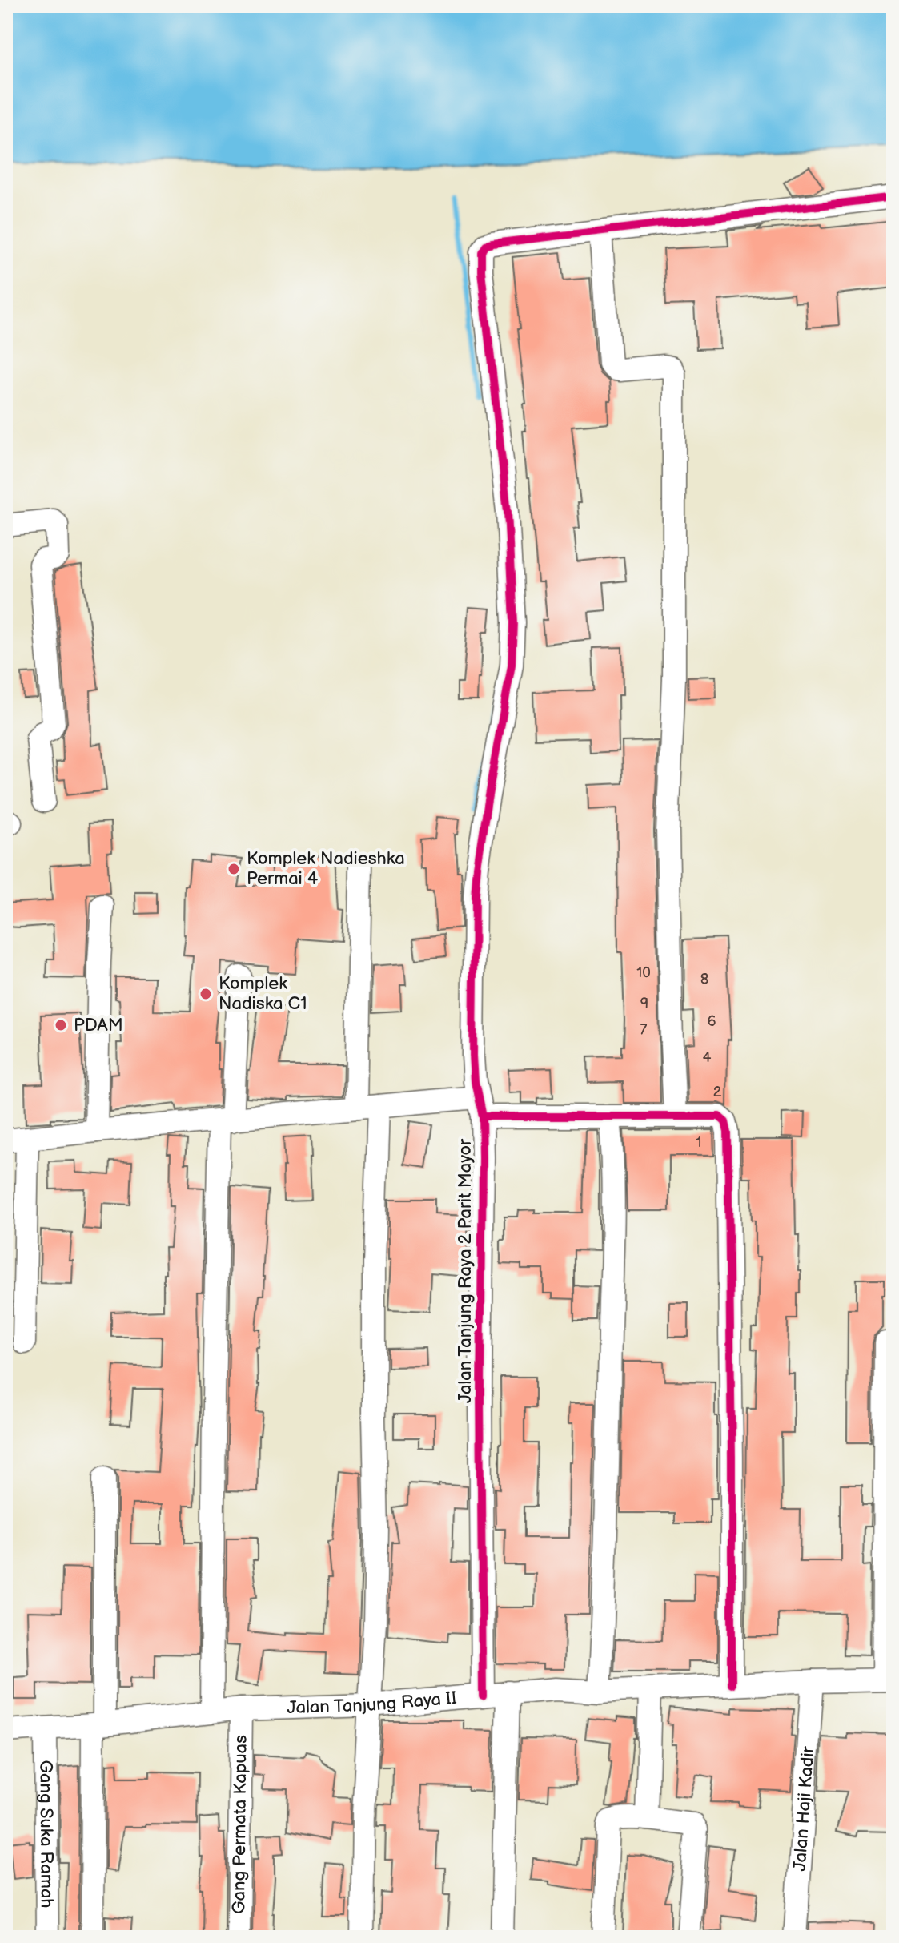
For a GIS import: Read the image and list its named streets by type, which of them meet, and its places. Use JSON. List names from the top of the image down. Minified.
{"streets":{"street":["Jalan Tanjung Raya 2 Parit Mayor","Jalan Tanjung Raya II","Jalan Haji Kadir","Gang Permata Kapuas","Gang Suka Ramah"]},"crossings":[["Jalan Tanjung Raya 2 Parit Mayor","Jalan Tanjung Raya II"],["Jalan Tanjung Raya II","Jalan Haji Kadir"],["Jalan Tanjung Raya II","Gang Permata Kapuas"],["Jalan Tanjung Raya II","Gang Suka Ramah"]],"places":["Komplek Nadieshka Permai 4","Komplek Nadiska C1","PDAM"],"house_numbers":["10","8","9","6","7","4","2","1"]}
